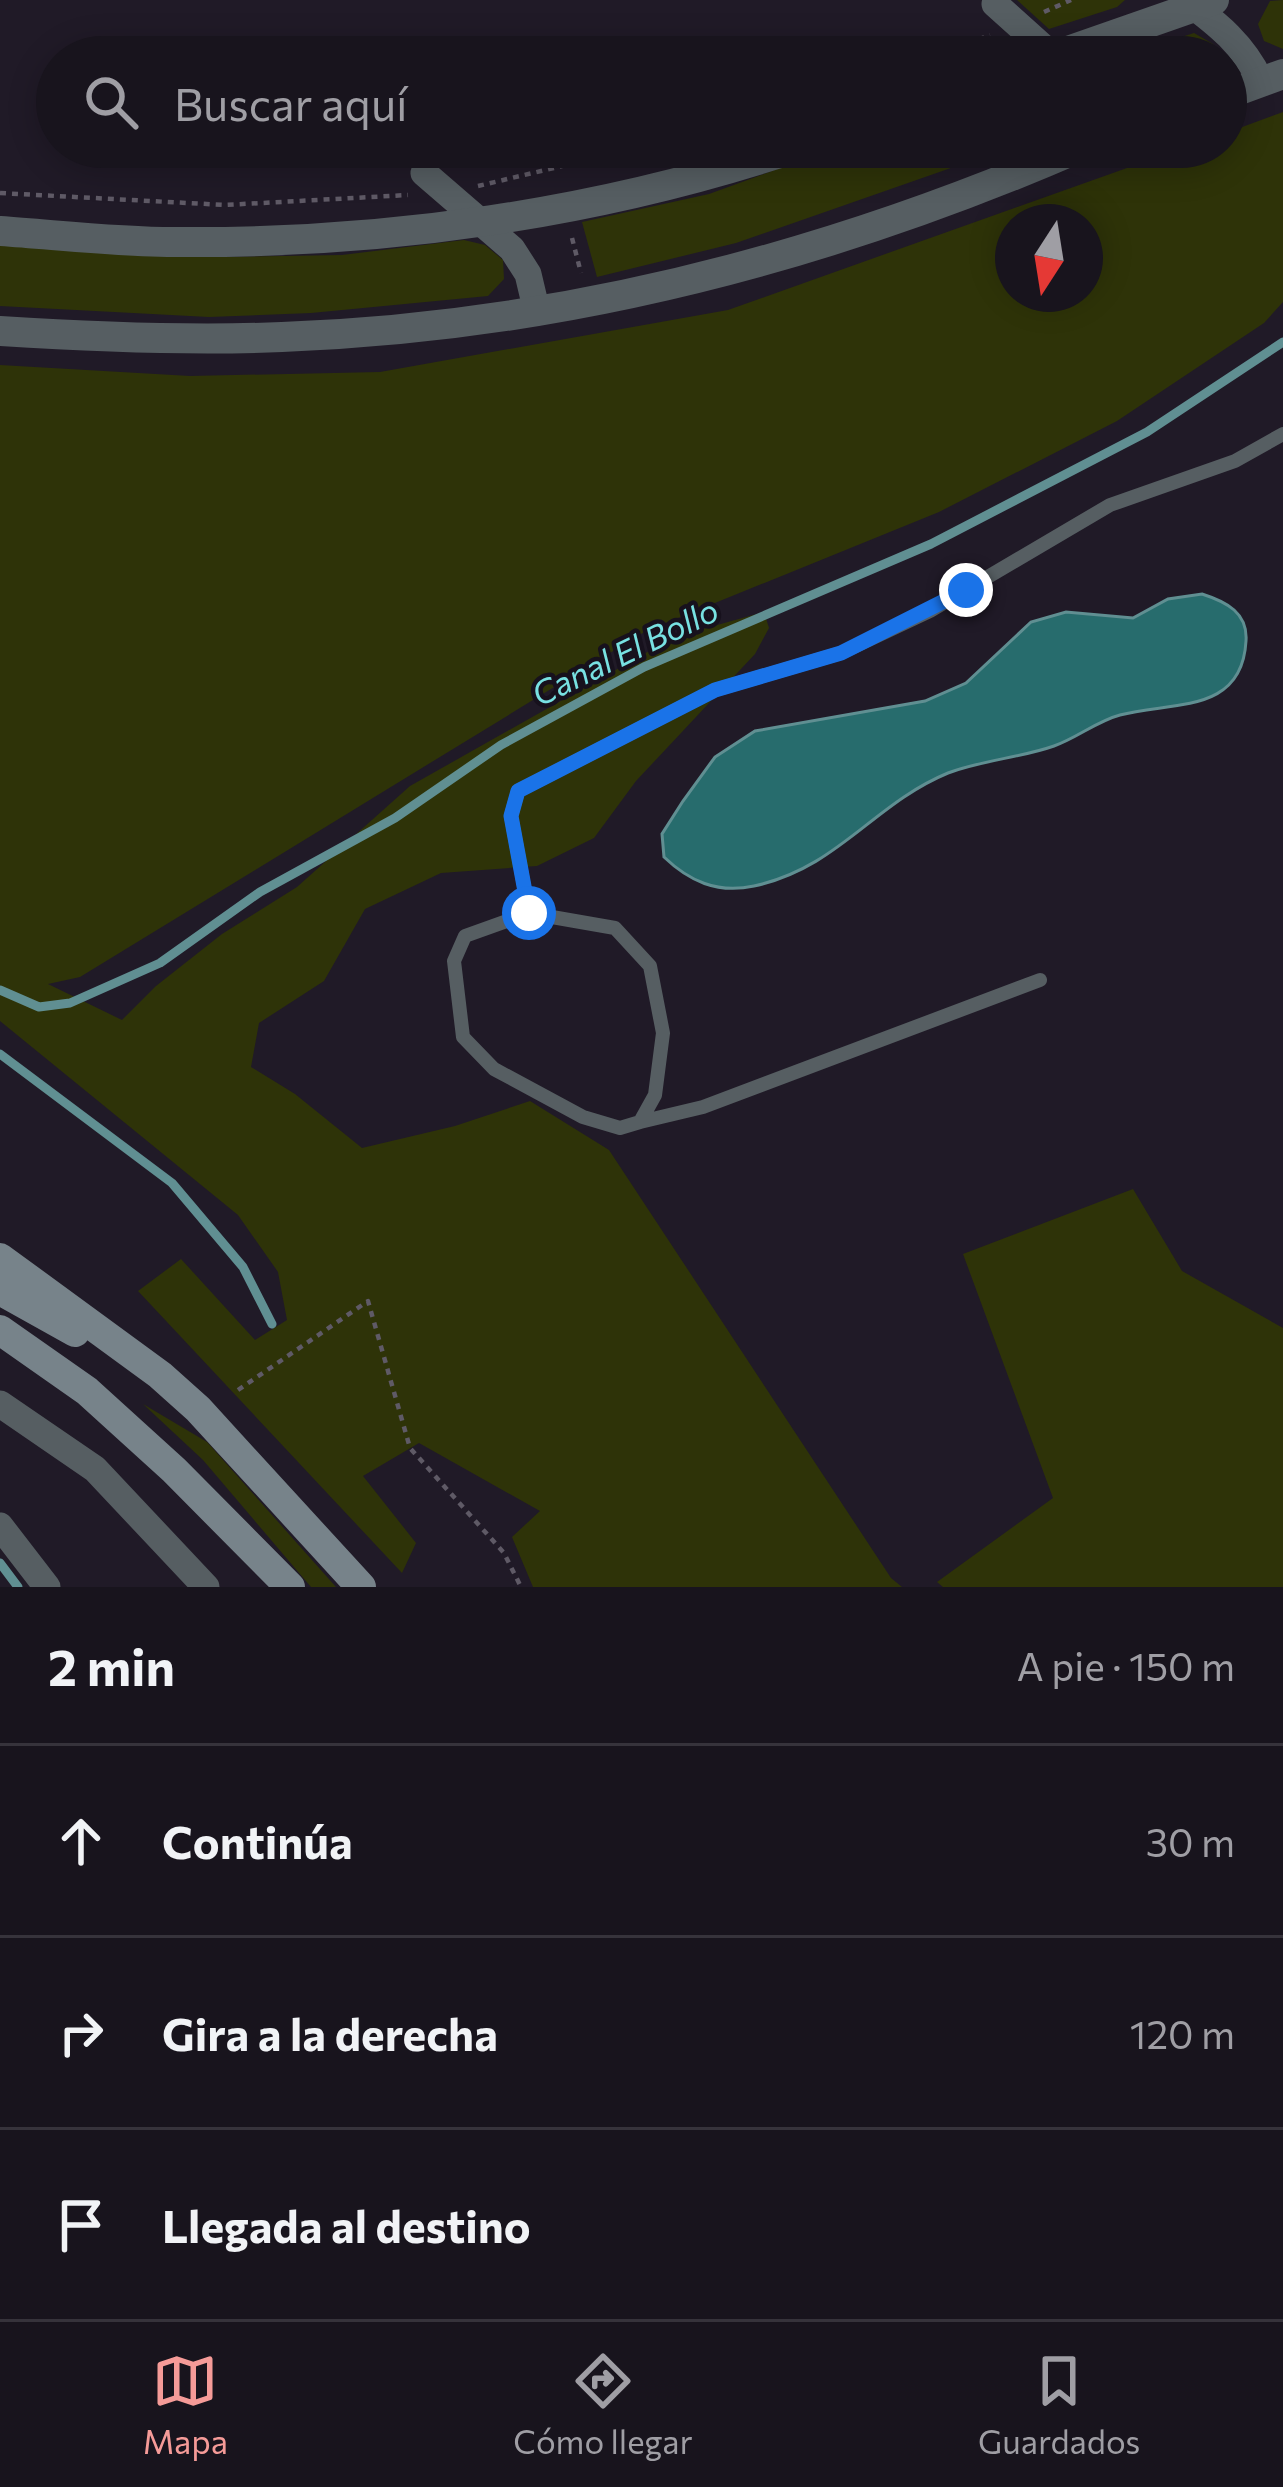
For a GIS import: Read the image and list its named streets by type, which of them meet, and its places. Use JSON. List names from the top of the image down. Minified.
{"water":["Canal El Bollo"],"north":"bottom","page":{"search":"Buscar aquí","heading":["2 min","A pie · 150 m"],"list":[["Continúa","30 m"],["Gira a la derecha","120 m"],"Llegada al destino"],"nav":["Mapa","Cómo llegar","Guardados"]}}
